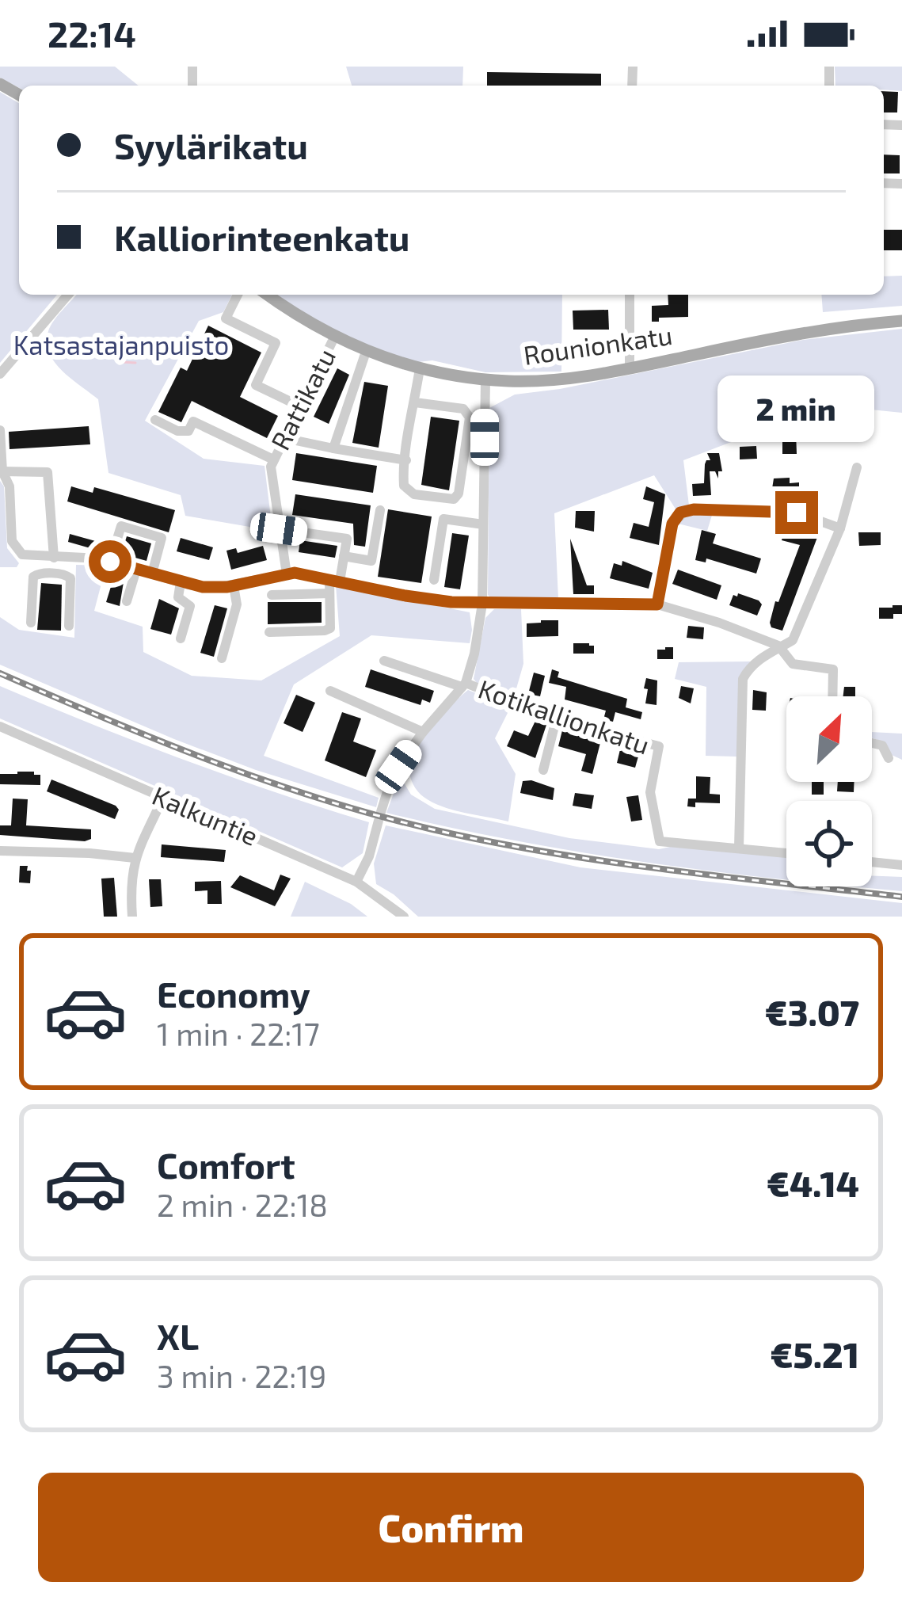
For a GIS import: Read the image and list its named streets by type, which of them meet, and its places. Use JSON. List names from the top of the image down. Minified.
{"streets":{"main road":["Rounionkatu"],"street":["Rattikatu","Kotikallionkatu","Kalkuntie"]},"crossings":[["Rounionkatu","Rattikatu"]],"parks":["Katsastajanpuisto"],"north":"top right","page":{"status":"22:14","banner":["Syylärikatu","Kalliorinteenkatu"],"bubble":"2 min","list":[{"name":"Economy","note":"1 min · 22:17","value":"€3.07"},{"name":"Comfort","note":"2 min · 22:18","value":"€4.14"},{"name":"XL","note":"3 min · 22:19","value":"€5.21"}],"buttons":"Confirm"}}
